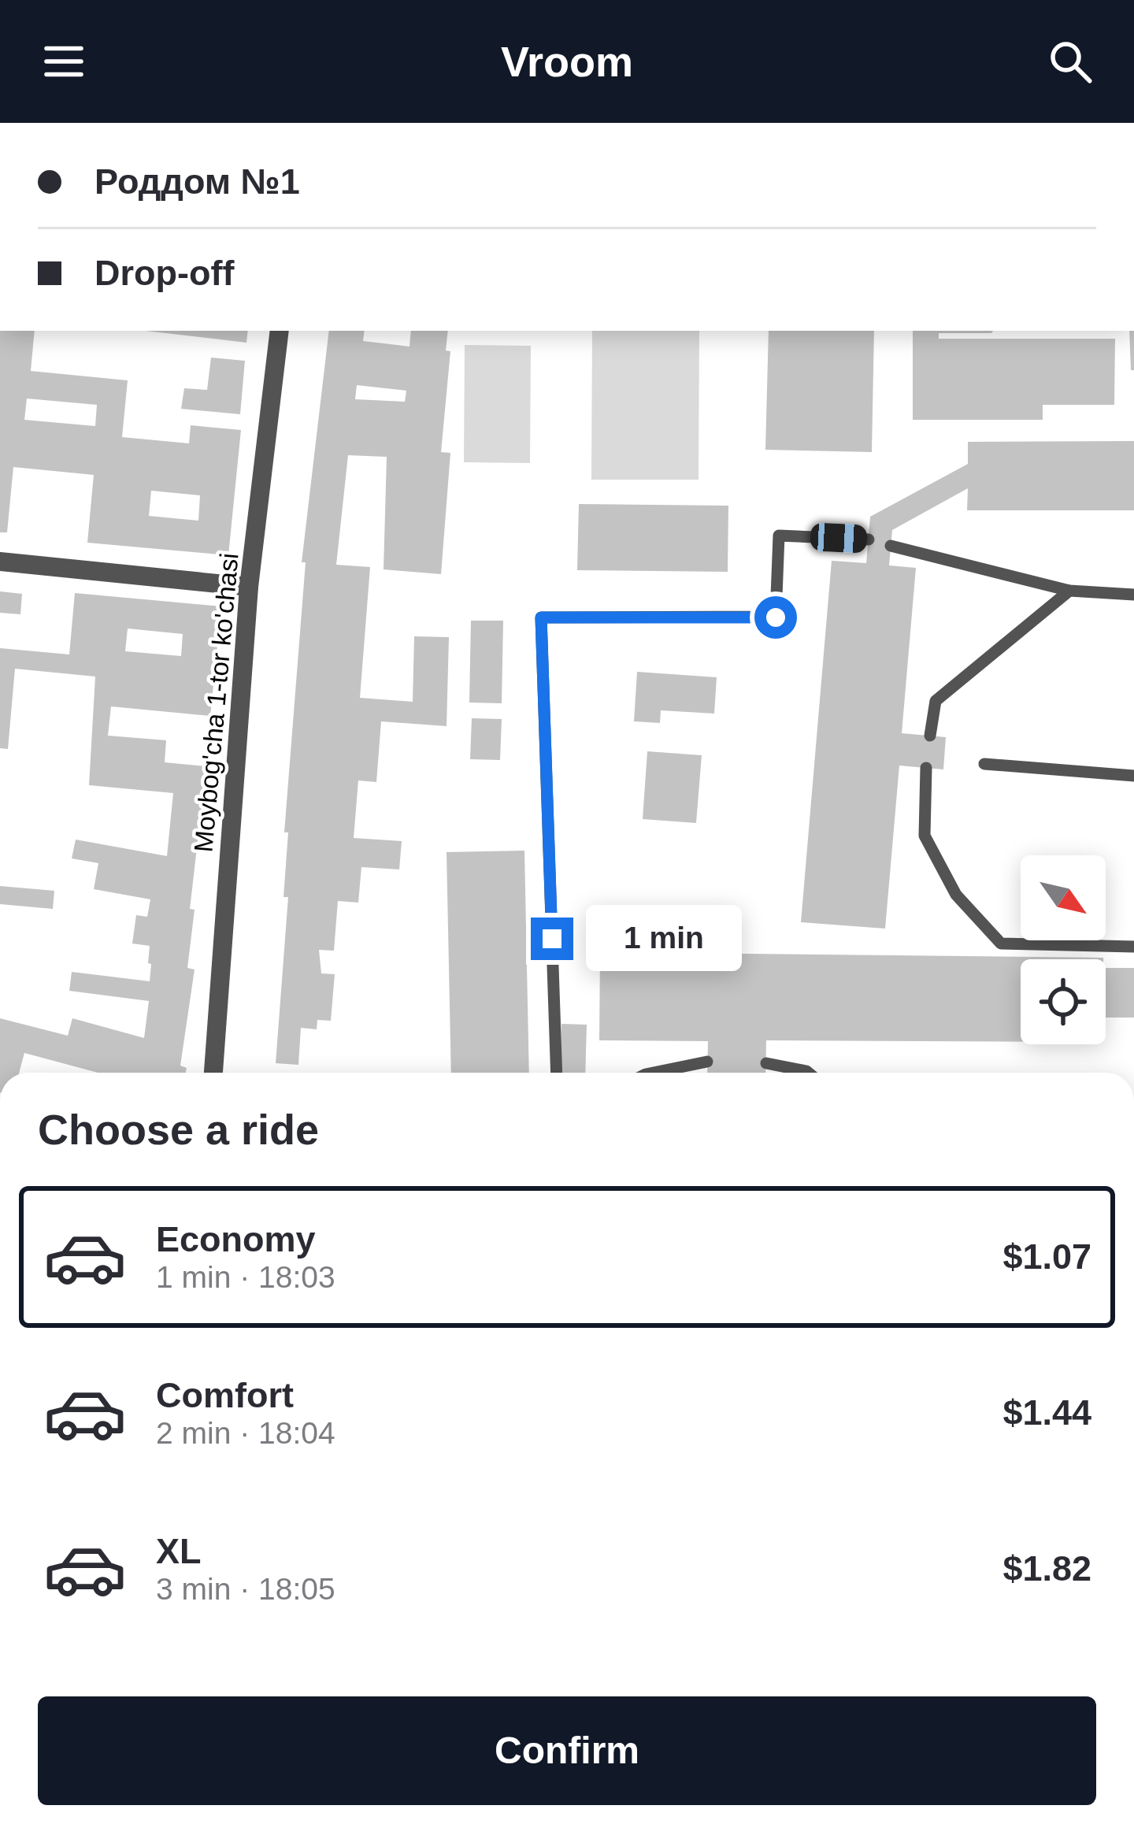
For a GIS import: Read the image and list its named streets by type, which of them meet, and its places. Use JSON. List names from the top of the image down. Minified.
{"streets":{"street":["Moybog'cha 1-tor ko'chasi"]},"north":"bottom right","page":{"header":"Vroom","banner":["Роддом №1","Drop-off"],"bubble":"1 min","heading":"Choose a ride","list":[{"name":"Economy","note":"1 min · 18:03","value":"$1.07"},{"name":"Comfort","note":"2 min · 18:04","value":"$1.44"},{"name":"XL","note":"3 min · 18:05","value":"$1.82"}],"buttons":"Confirm"}}
